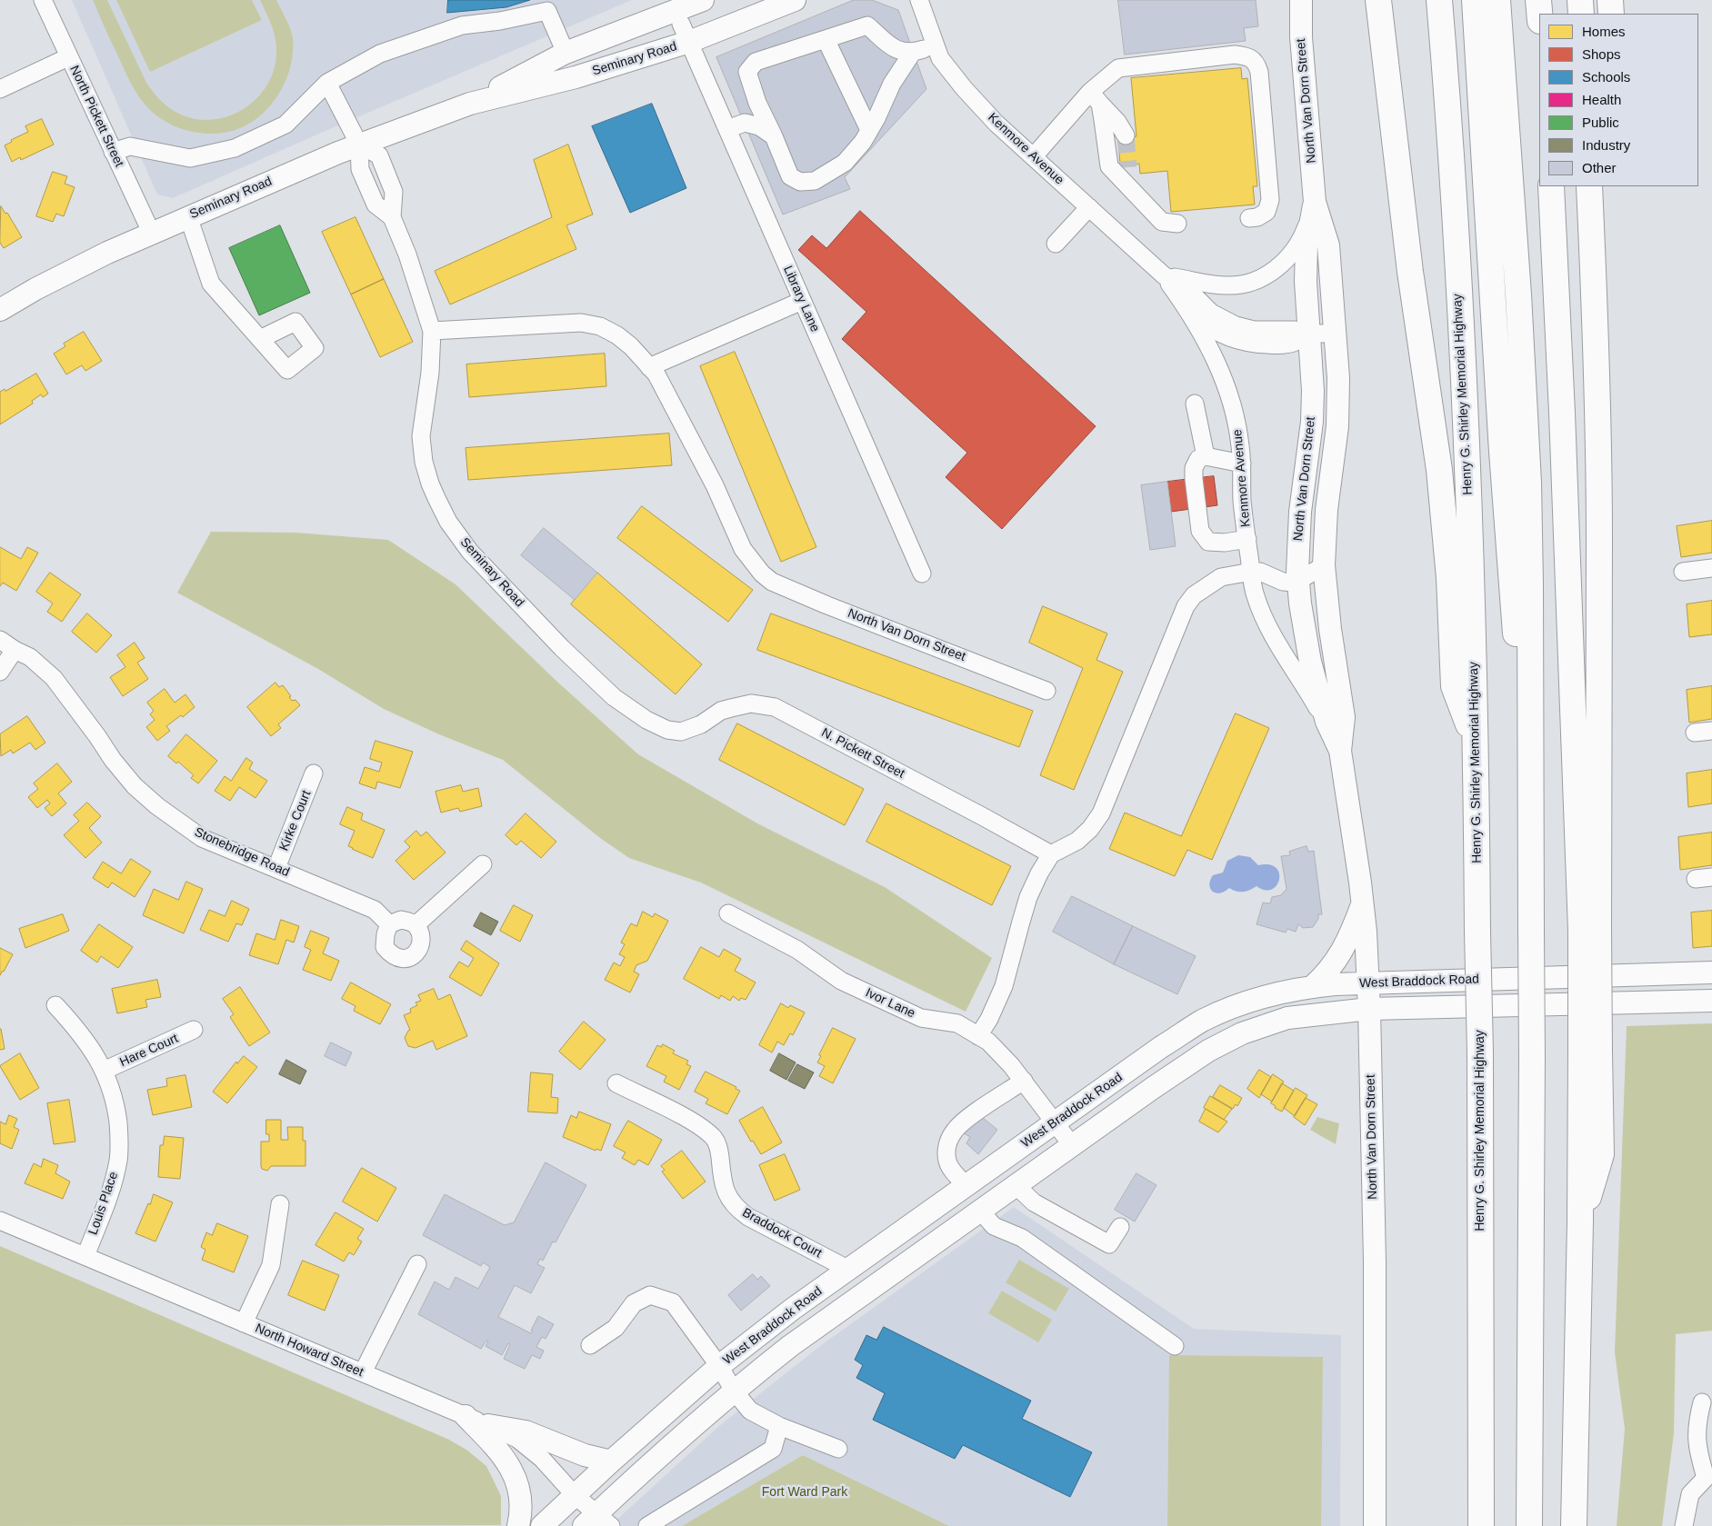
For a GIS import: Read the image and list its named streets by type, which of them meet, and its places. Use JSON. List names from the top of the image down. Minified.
{"streets":{"highway":["Henry G. Shirley Memorial Highway"],"main road":["Seminary Road","North Van Dorn Street","West Braddock Road"],"street":["North Pickett Street","Kenmore Avenue","Library Lane","N. Pickett Street","Kirke Court","Stonebridge Road","Ivor Lane","Hare Court","Louis Place","Braddock Court","North Howard Street"]},"crossings":[["Seminary Road","North Pickett Street"],["Seminary Road","Library Lane"],["Seminary Road","N. Pickett Street"],["North Van Dorn Street","Kenmore Avenue"],["North Van Dorn Street","West Braddock Road"],["Kirke Court","Stonebridge Road"],["West Braddock Road","Ivor Lane"],["West Braddock Road","Braddock Court"],["West Braddock Road","North Howard Street"],["Hare Court","Louis Place"],["Louis Place","North Howard Street"]],"parks":["Fort Ward Park"],"legend":["Homes","Shops","Schools","Health","Public","Industry","Other"]}
